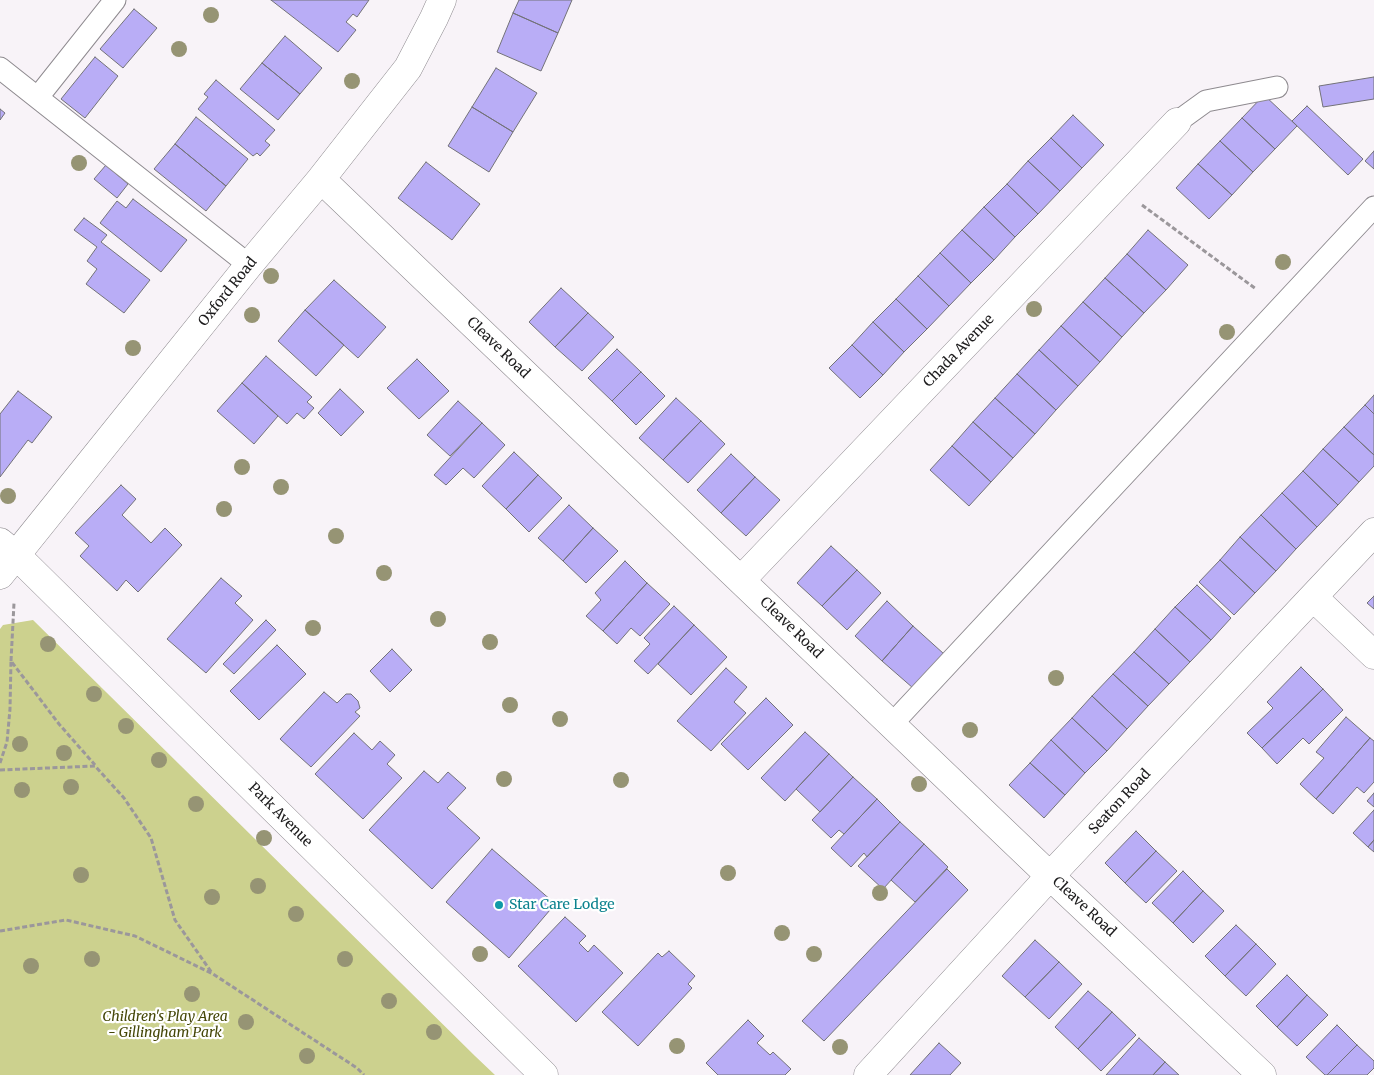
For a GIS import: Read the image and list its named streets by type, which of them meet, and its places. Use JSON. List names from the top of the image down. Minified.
{"streets":{"street":["Oxford Road","Cleave Road","Chada Avenue","Seaton Road","Park Avenue"]},"crossings":[["Oxford Road","Cleave Road"],["Oxford Road","Park Avenue"],["Cleave Road","Chada Avenue"],["Cleave Road","Seaton Road"]],"parks":["Children's Play Area - Gillingham Park"],"places":["Star Care Lodge"]}
